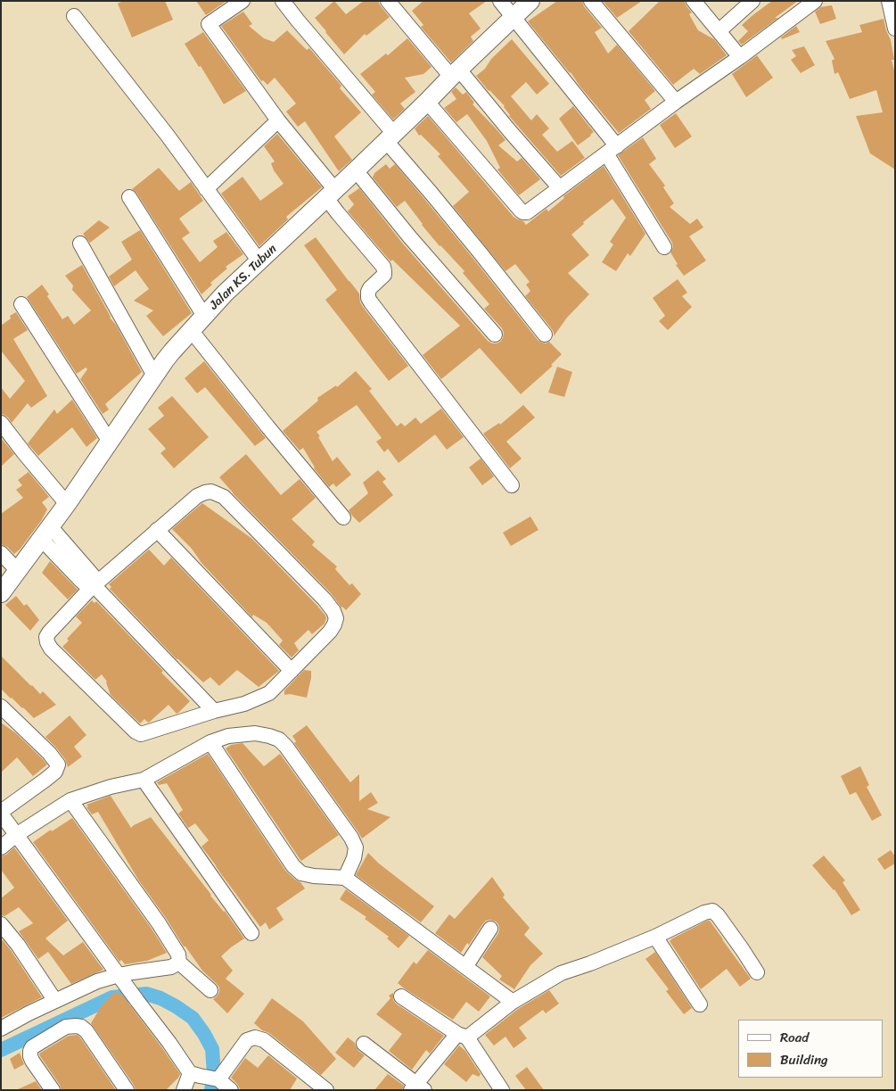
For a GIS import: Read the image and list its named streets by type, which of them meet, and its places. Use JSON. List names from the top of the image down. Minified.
{"streets":{"street":["Jalan KS. Tubun"]},"legend":["Road","Building"]}
